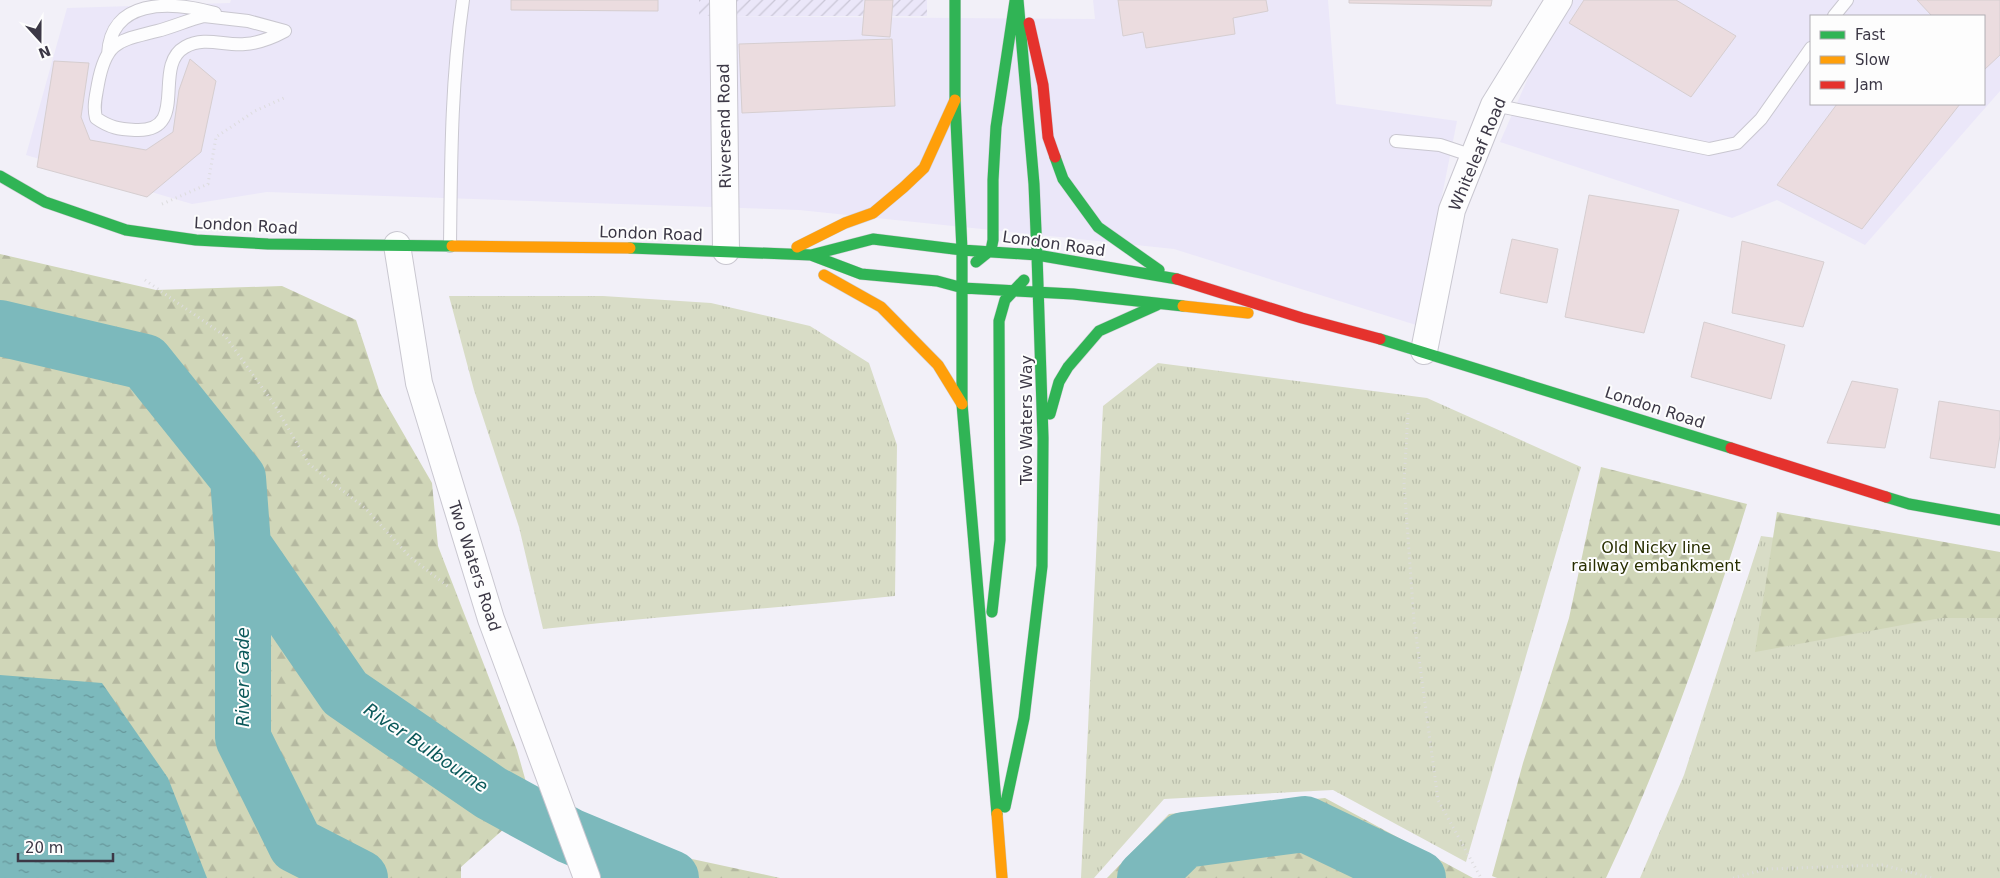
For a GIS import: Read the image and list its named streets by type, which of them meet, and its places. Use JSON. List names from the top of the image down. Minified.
{"streets":{"main road":["London Road","Two Waters Way"],"street":["Riversend Road","Whiteleaf Road","Two Waters Road"]},"crossings":[["Riversend Road","London Road"],["Whiteleaf Road","London Road"],["London Road","Two Waters Way"],["London Road","Two Waters Road"]],"water":["River Gade","River Bulbourne"],"parks":["Old Nicky line railway embankment"],"legend":["Fast","Slow","Jam"],"scale_bar":"20 m","north":"bottom"}
